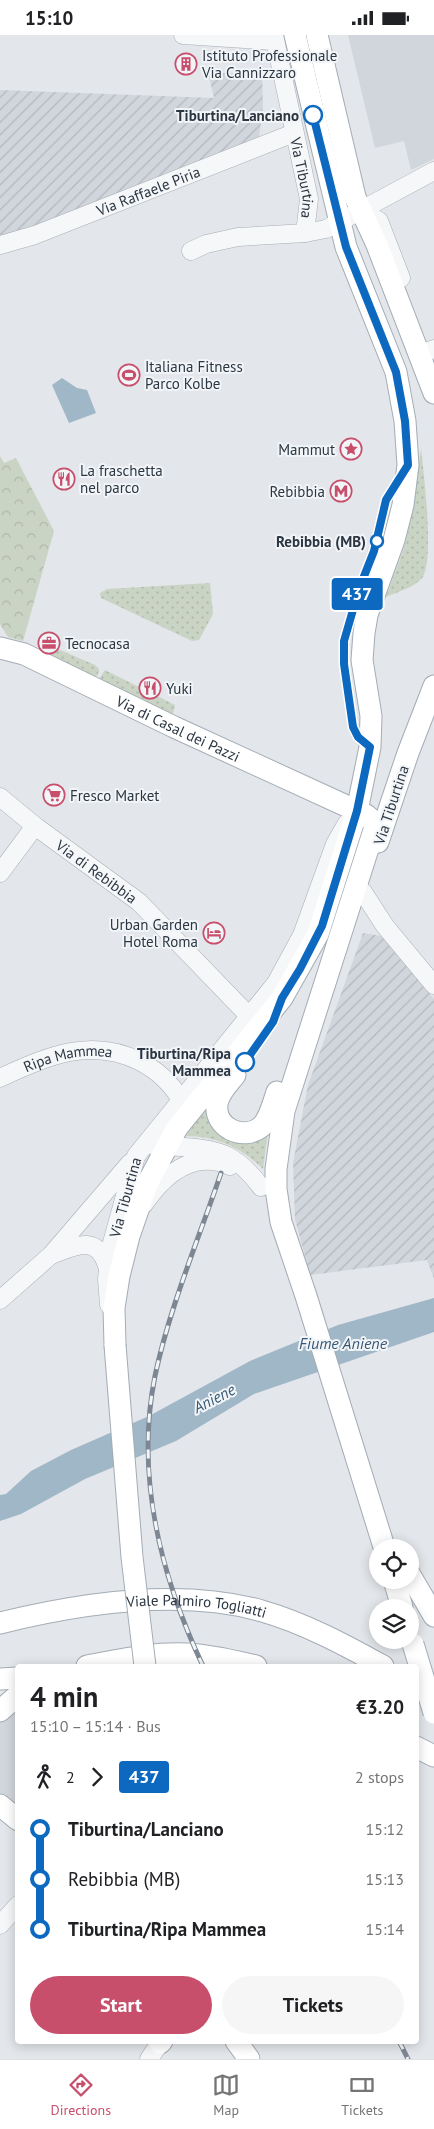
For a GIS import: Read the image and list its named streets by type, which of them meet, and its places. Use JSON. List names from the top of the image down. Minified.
{"streets":{"main road":["Via Tiburtina","Via di Casal dei Pazzi","Viale Palmiro Togliatti"],"street":["Via Raffaele Piria","Via di Rebibbia","Ripa Mammea"]},"crossings":[["Via Tiburtina","Via Raffaele Piria"],["Via Tiburtina","Via di Casal dei Pazzi"],["Via Tiburtina","Via di Rebibbia"],["Via Tiburtina","Ripa Mammea"]],"water":["Fiume Aniene","Aniene"],"places":{"building":["Istituto Professionale Via Cannizzaro"],"other":["Tiburtina/Lanciano","Rebibbia (MB)","Tiburtina/Ripa Mammea"],"sports":["Italiana Fitness Parco Kolbe"],"place":["Mammut"],"restaurant":["La fraschetta nel parco","Yuki"],"metro station":["Rebibbia"],"office":["Tecnocasa"],"supermarket":["Fresco Market"],"hotel":["Urban Garden Hotel Roma"]},"lines":["bus line 437"],"page":{"status":"15:10","on_map":"437","heading":["4 min","15:10 – 15:14 · Bus","€3.20"],"legs":["2","437","2 stops"],"list":[{"name":"Tiburtina/Lanciano","value":"15:12"},{"name":"Rebibbia (MB)","value":"15:13"},{"name":"Tiburtina/Ripa Mammea","value":"15:14"}],"buttons":["Start","Tickets"],"tabs":["Directions","Map","Tickets"]}}
